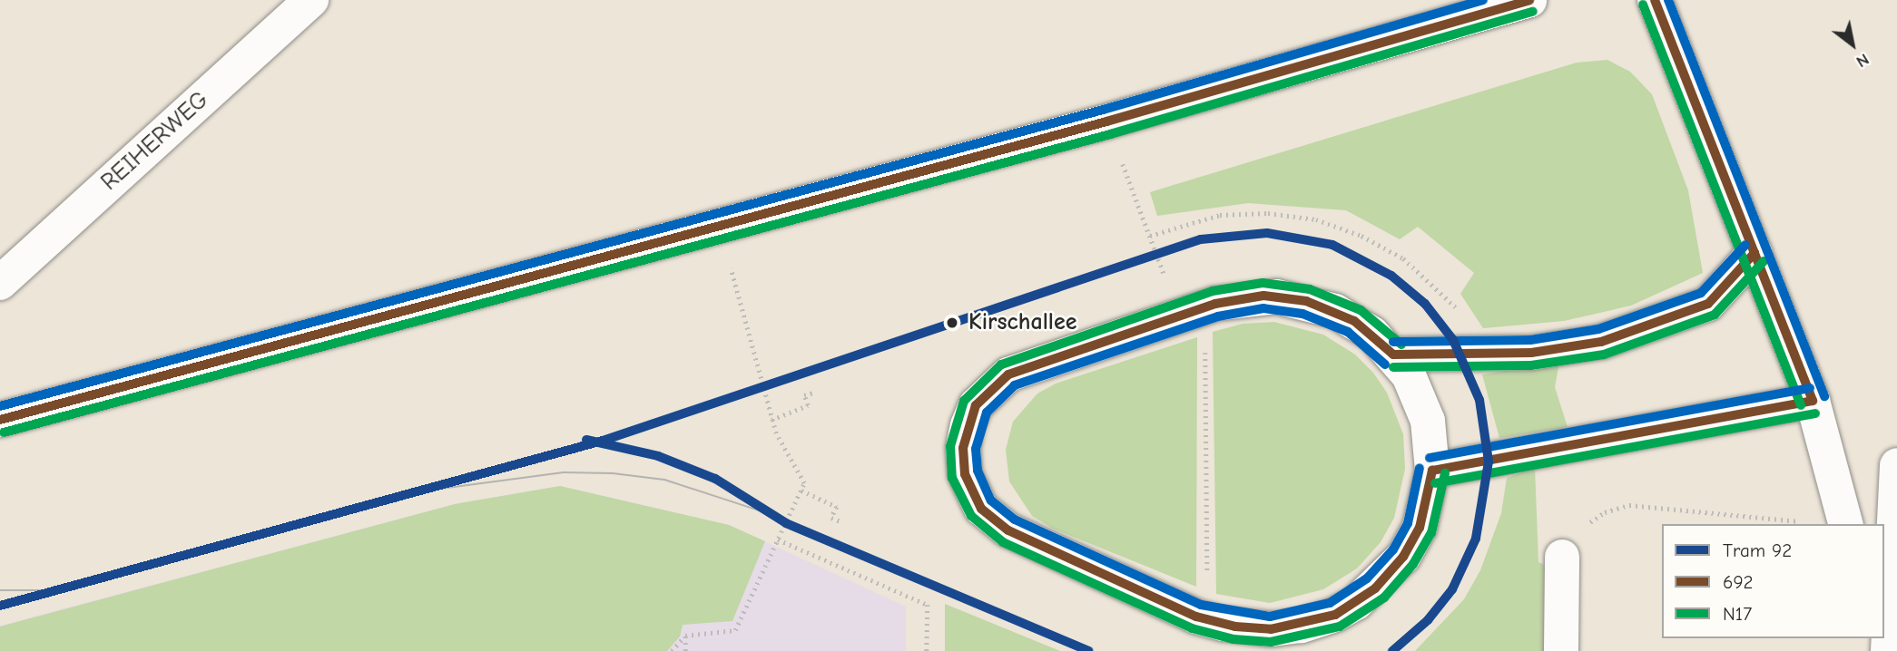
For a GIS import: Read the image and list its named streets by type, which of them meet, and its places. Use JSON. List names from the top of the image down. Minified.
{"streets":{"street":["REIHERWEG"]},"places":["Kirschallee"],"lines":["transit line 692","transit line N17","tram line 92"],"legend":["Tram 92","692","N17"],"north":"bottom right"}
